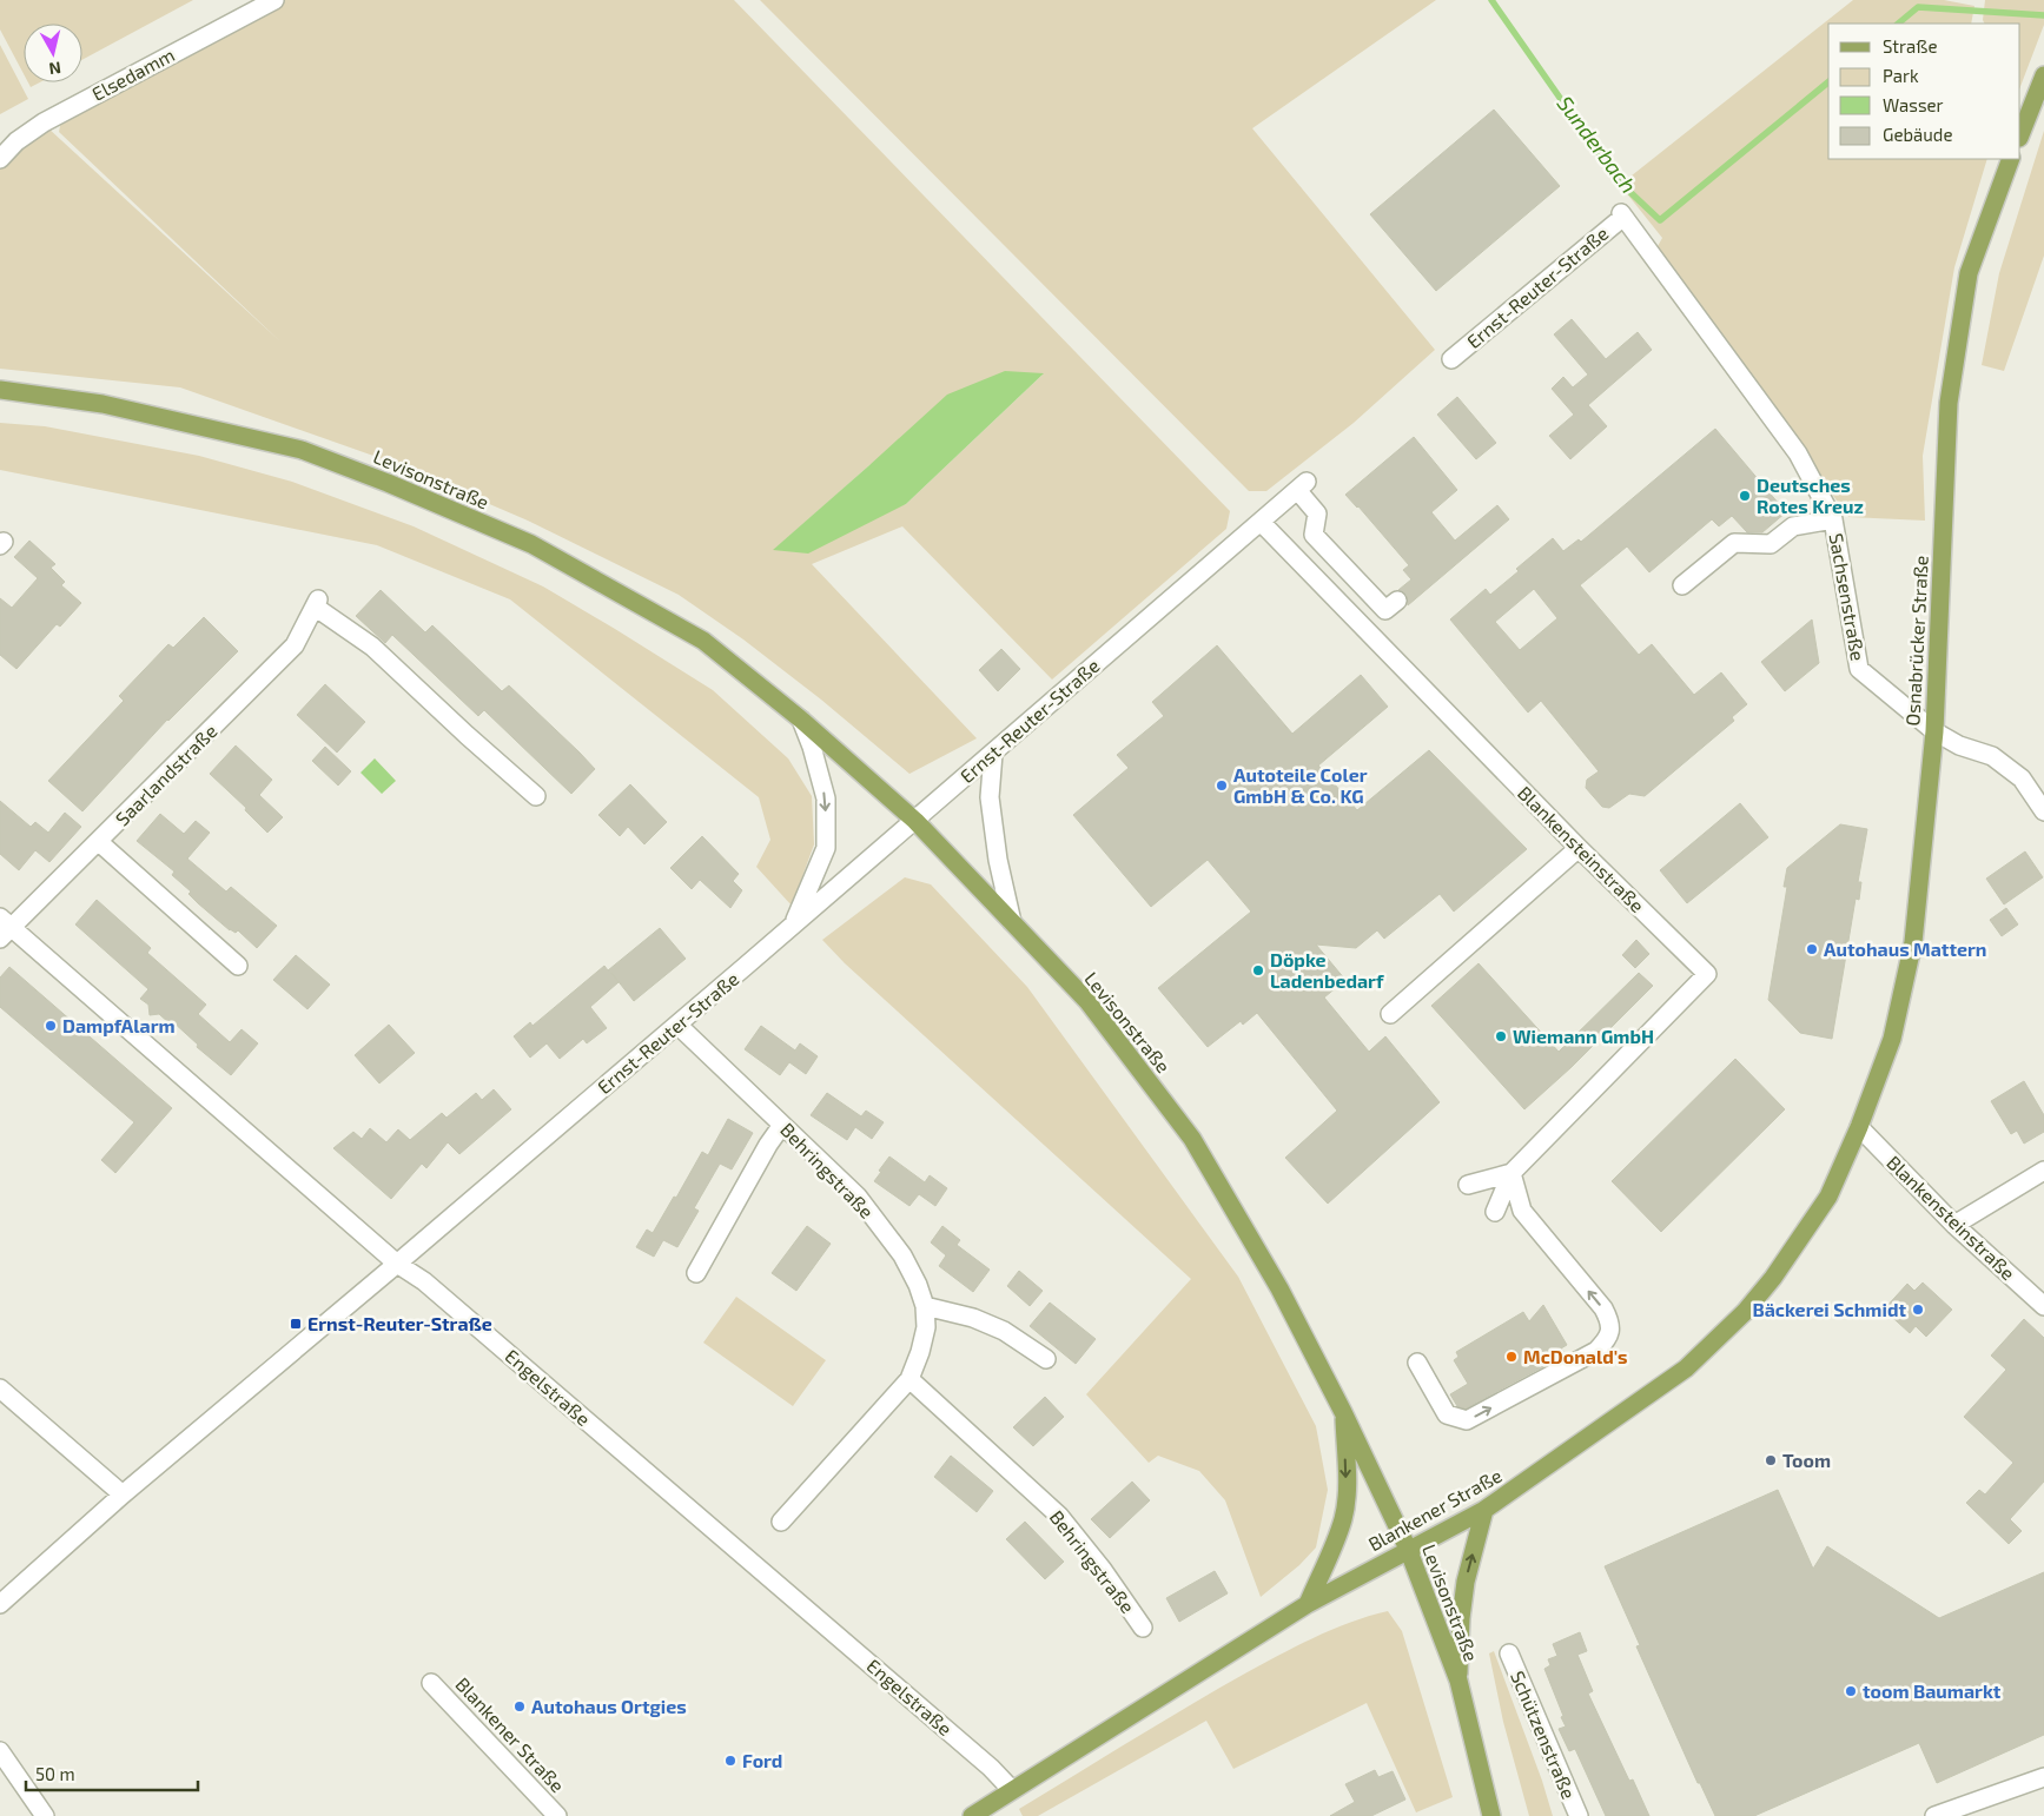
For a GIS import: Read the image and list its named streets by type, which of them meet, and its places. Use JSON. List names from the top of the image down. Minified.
{"streets":{"main road":["Levisonstraße","Osnabrücker Straße","Blankener Straße"],"street":["Elsedamm","Ernst-Reuter-Straße","Sachsenstraße","Saarlandstraße","Blankensteinstraße","Behringstraße","Engelstraße","Schützenstraße"]},"crossings":[["Ernst-Reuter-Straße","Levisonstraße"],["Ernst-Reuter-Straße","Sachsenstraße"],["Ernst-Reuter-Straße","Blankensteinstraße"],["Ernst-Reuter-Straße","Behringstraße"],["Ernst-Reuter-Straße","Engelstraße"],["Levisonstraße","Blankener Straße"],["Sachsenstraße","Osnabrücker Straße"],["Osnabrücker Straße","Blankensteinstraße"],["Osnabrücker Straße","Blankener Straße"],["Saarlandstraße","Engelstraße"],["Blankensteinstraße","Blankener Straße"],["Engelstraße","Blankener Straße"]],"water":["Sunderbach"],"places":{"other":["Deutsches Rotes Kreuz","Autoteile Coler GmbH & Co. KG","Autohaus Mattern","Döpke Ladenbedarf","DampfAlarm","Wiemann GmbH","Bäckerei Schmidt","McDonald's","Toom","toom Baumarkt","Autohaus Ortgies","Ford"],"transit":["Ernst-Reuter-Straße"]},"legend":["Straße","Park","Wasser","Gebäude"],"scale_bar":"50 m","north":"bottom"}
